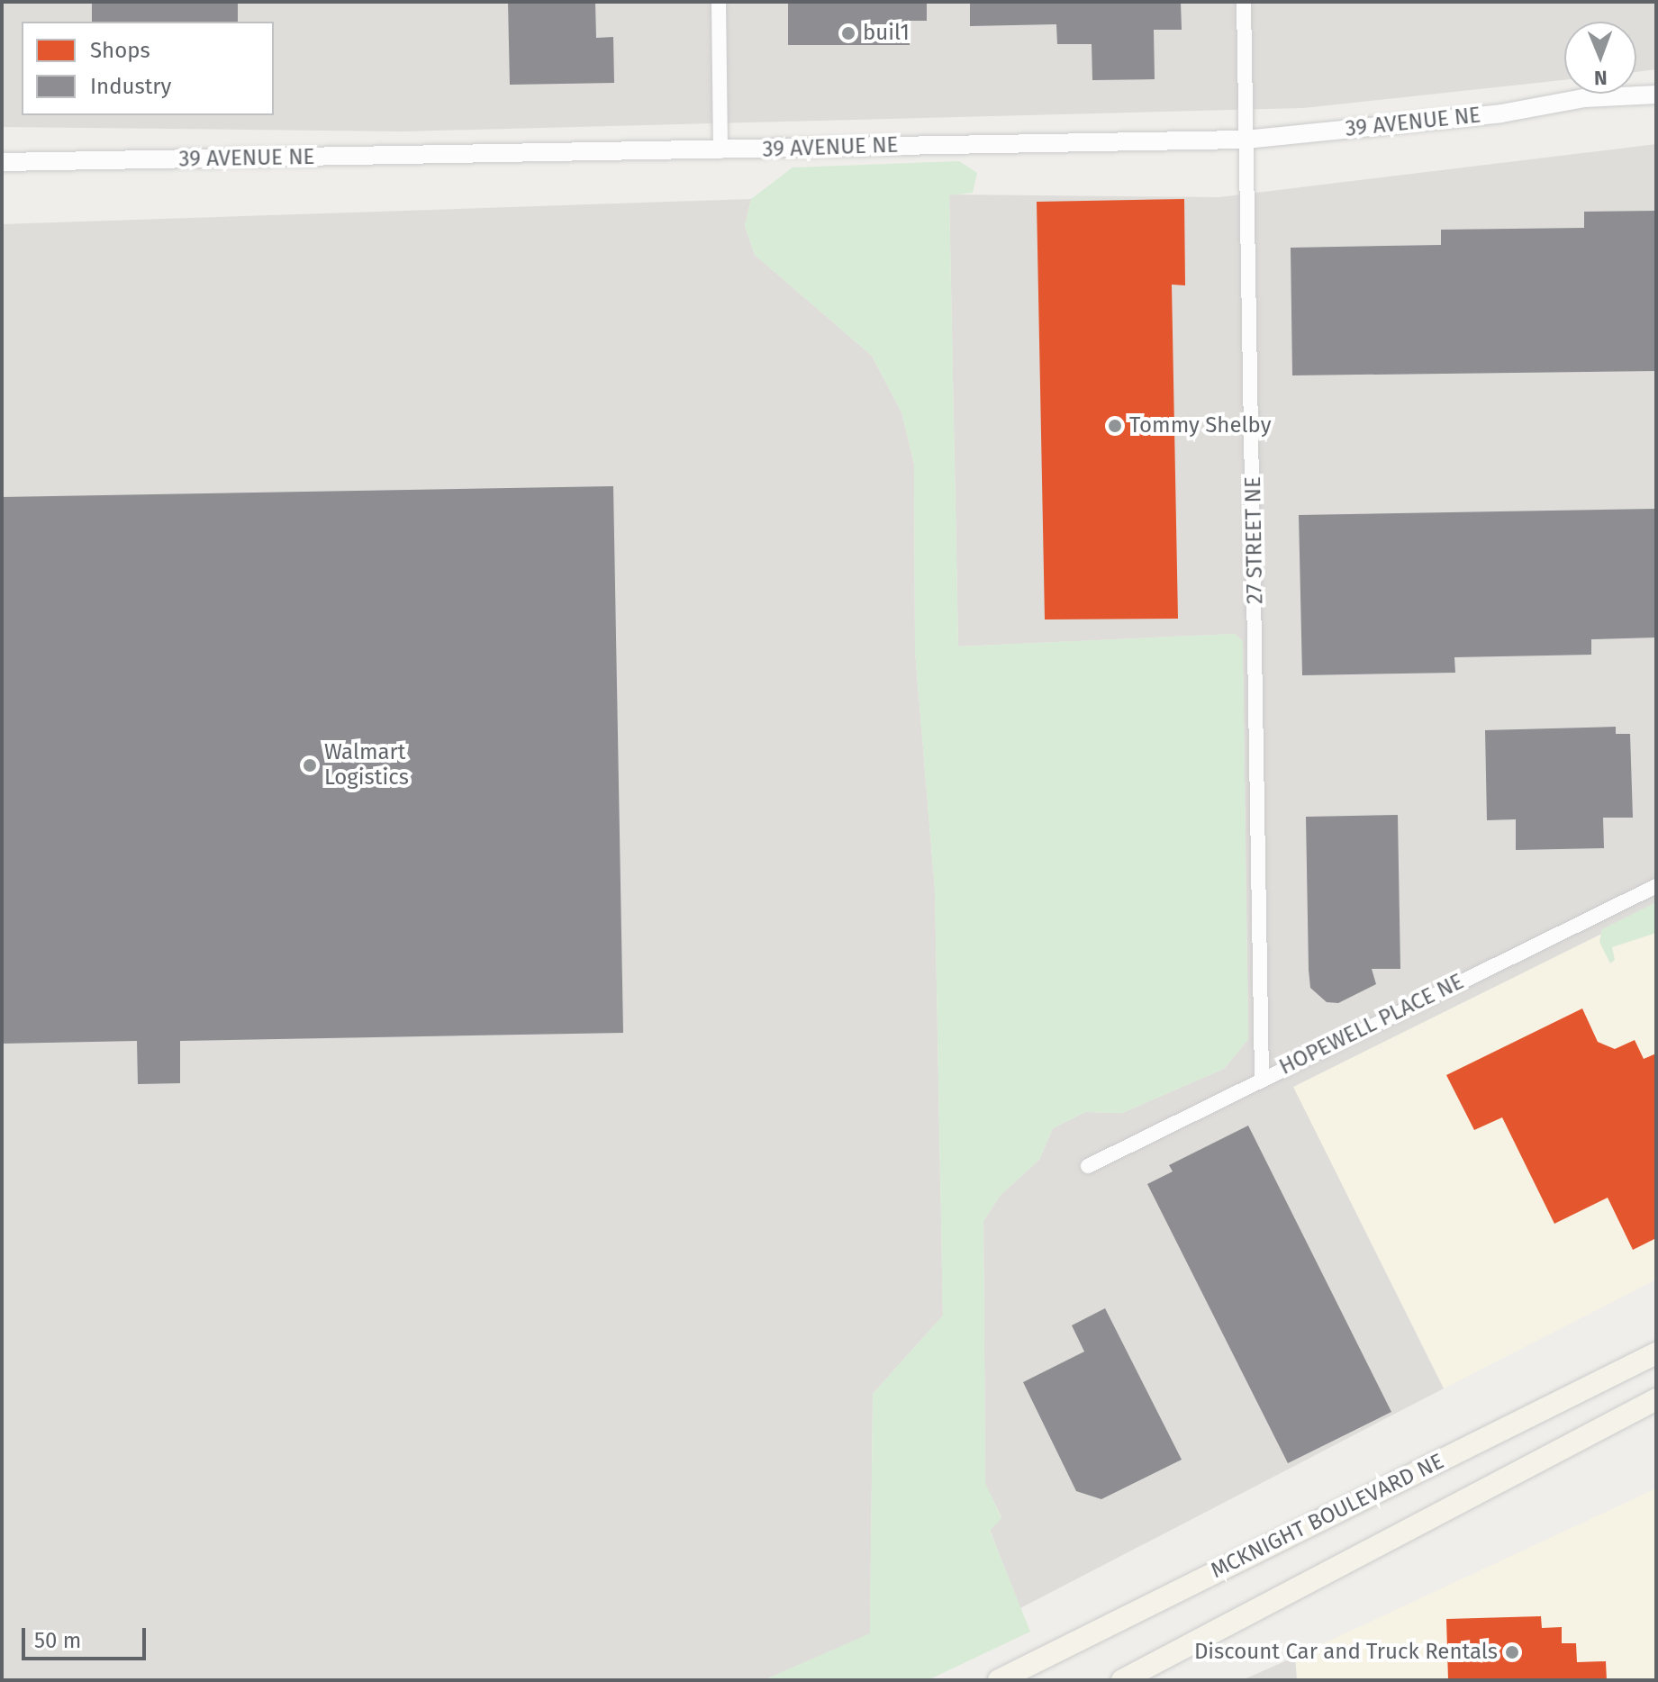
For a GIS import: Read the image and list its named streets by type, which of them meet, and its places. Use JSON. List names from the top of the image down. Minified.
{"streets":{"main road":["MCKNIGHT BOULEVARD NE"],"street":["39 AVENUE NE","27 STREET NE","HOPEWELL PLACE NE"]},"crossings":[["39 AVENUE NE","27 STREET NE"],["27 STREET NE","HOPEWELL PLACE NE"]],"places":["buil1","Tommy Shelby","Walmart Logistics","Discount Car and Truck Rentals"],"legend":["Shops","Industry"],"scale_bar":"50 m","north":"bottom"}
